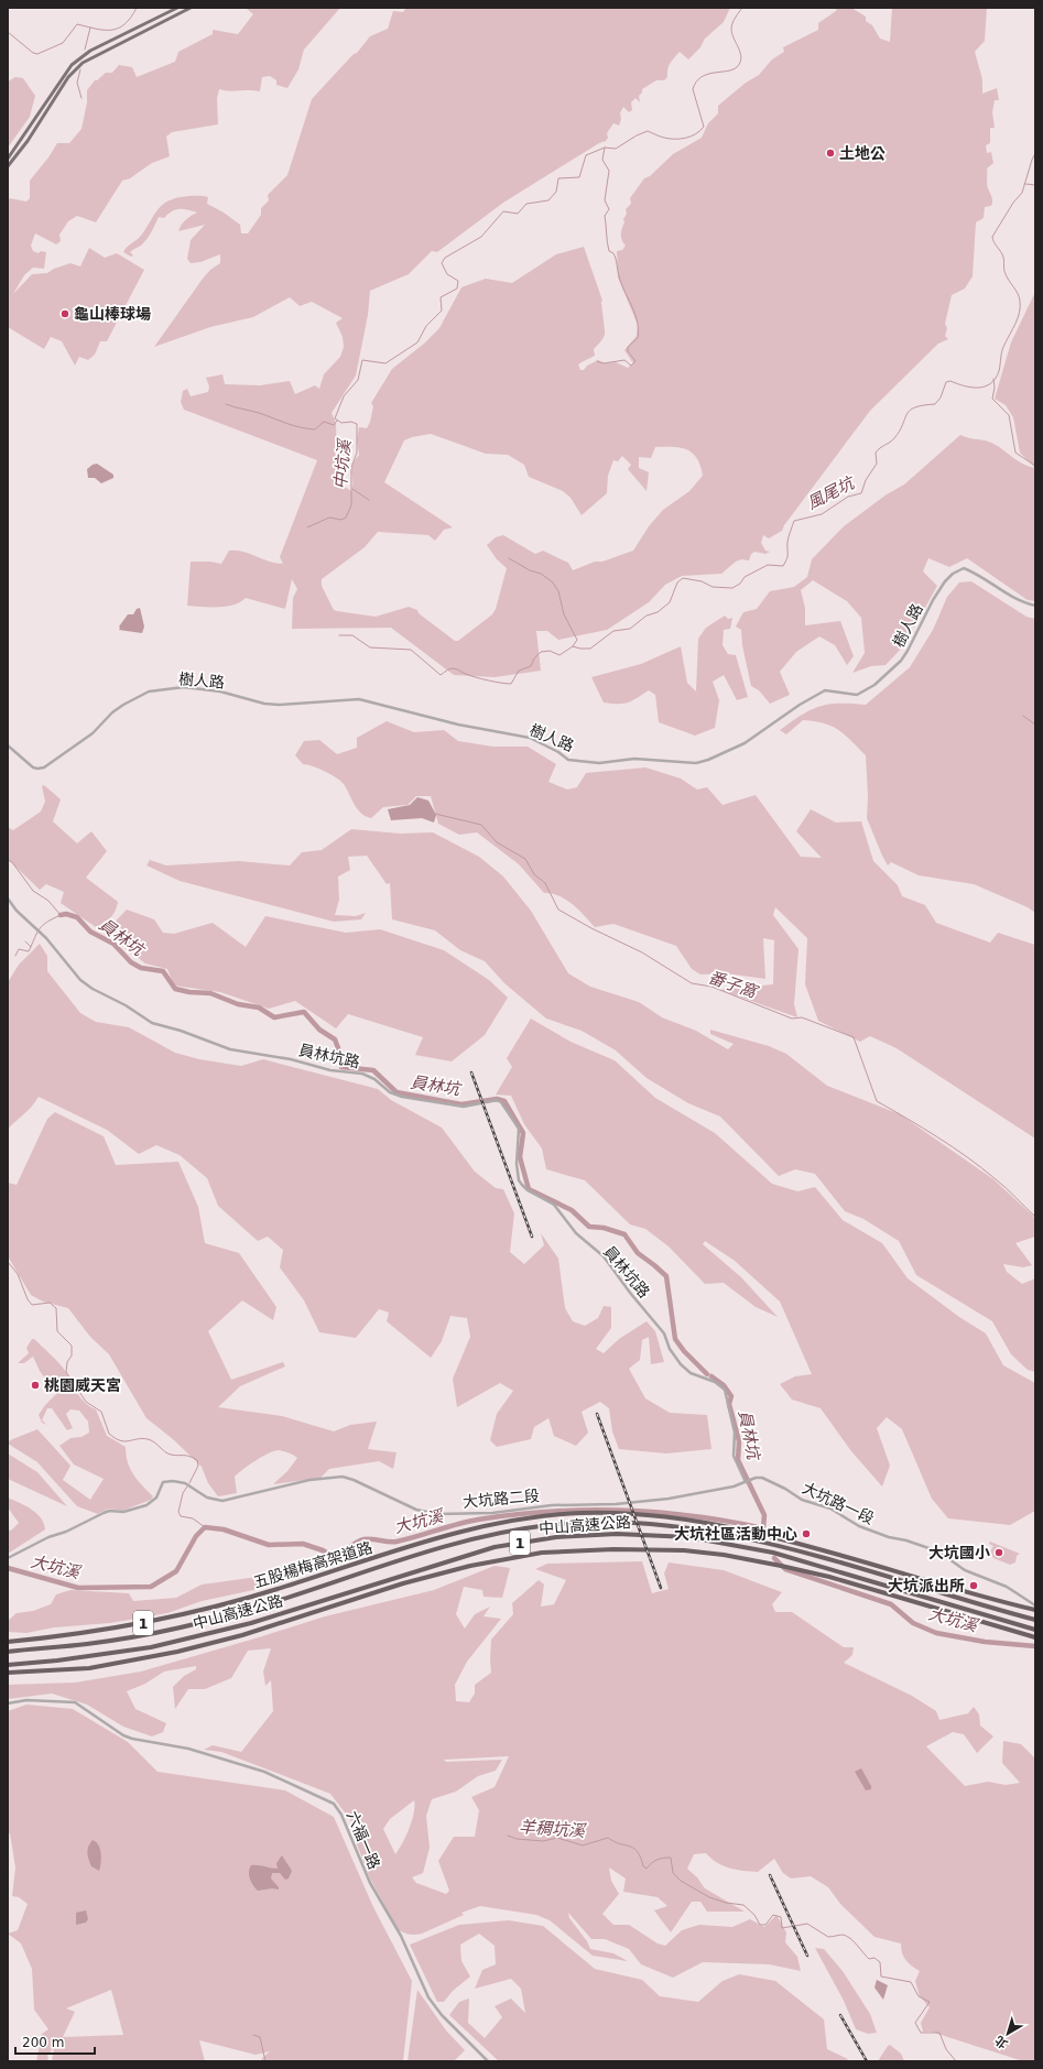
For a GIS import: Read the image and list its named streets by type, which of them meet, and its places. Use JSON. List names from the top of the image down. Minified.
{"streets":{"highway":["中山高速公路","1","五股楊梅高架道路"],"street":["樹人路","員林坑路","大坑路二段","大坑路一段","六福一路"]},"crossings":[["員林坑路","大坑路二段"],["大坑路二段","大坑路一段"]],"water":["中坑溪","風尾坑","員林坑","番子窩","大坑溪","羊稠坑溪"],"places":["土地公","龜山棒球場","桃園威天宮","大坑社區活動中心","大坑國小","大坑派出所"],"scale_bar":"200 m","north":"bottom left"}
